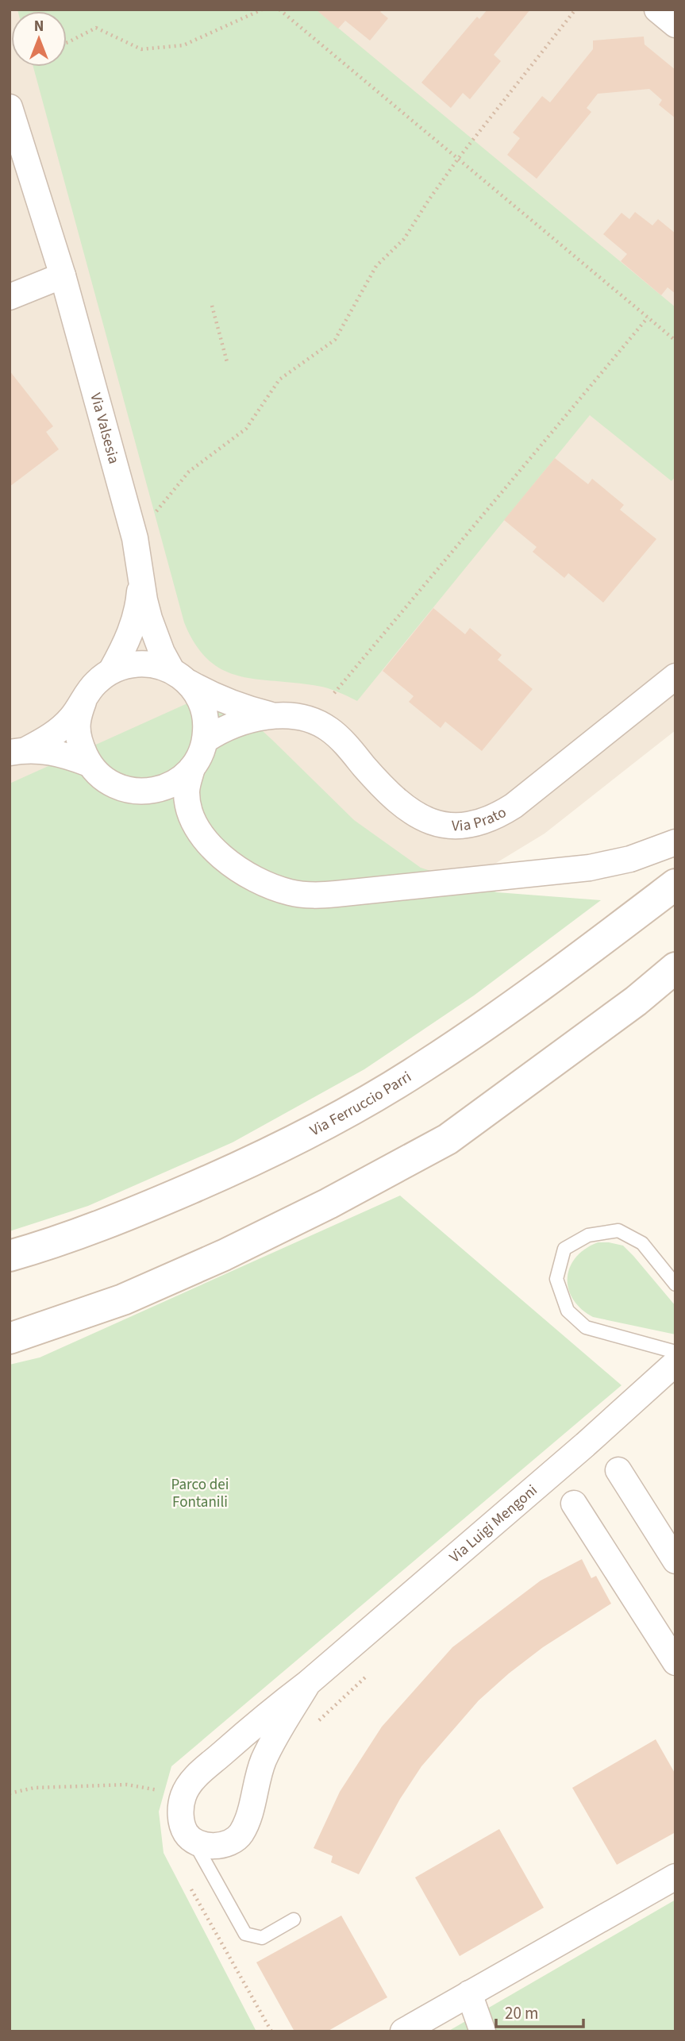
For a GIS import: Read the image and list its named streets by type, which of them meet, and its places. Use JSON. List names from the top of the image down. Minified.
{"streets":{"main road":["Via Ferruccio Parri"],"street":["Via Valsesia","Via Prato","Via Luigi Mengoni"]},"crossings":[["Via Valsesia","Via Prato"]],"parks":["Parco dei Fontanili"],"scale_bar":"20 m","north":"top"}
